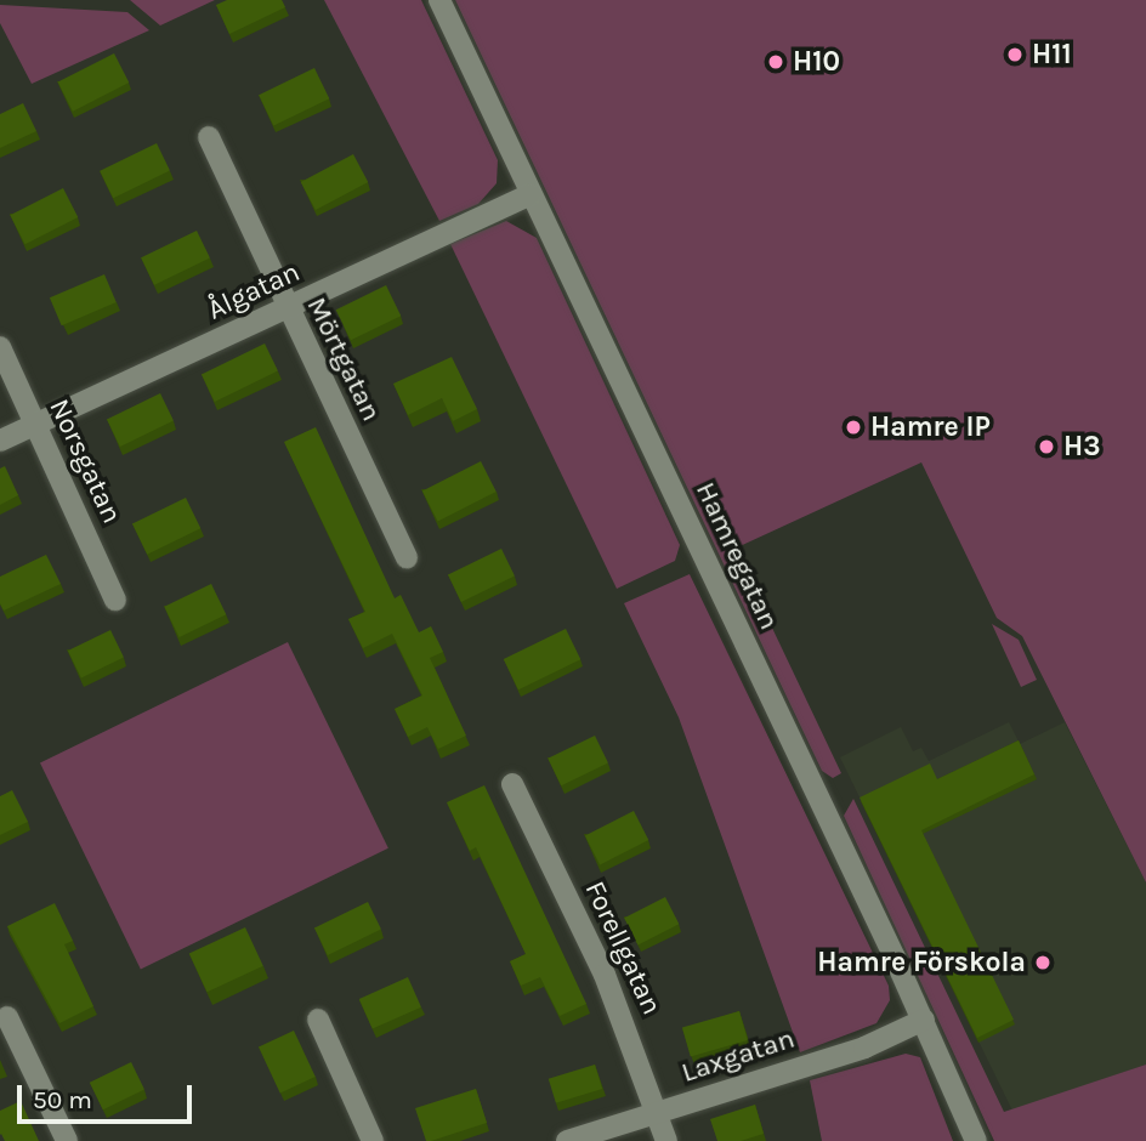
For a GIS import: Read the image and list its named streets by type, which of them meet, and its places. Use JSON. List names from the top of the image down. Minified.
{"streets":{"street":["Ålgatan","Mörtgatan","Norsgatan","Hamregatan","Forellgatan","Laxgatan"]},"crossings":[["Ålgatan","Mörtgatan"],["Ålgatan","Norsgatan"],["Ålgatan","Hamregatan"],["Hamregatan","Laxgatan"],["Forellgatan","Laxgatan"]],"places":["H11","H10","Hamre IP","H3","Hamre Förskola"],"scale_bar":"50 m"}
